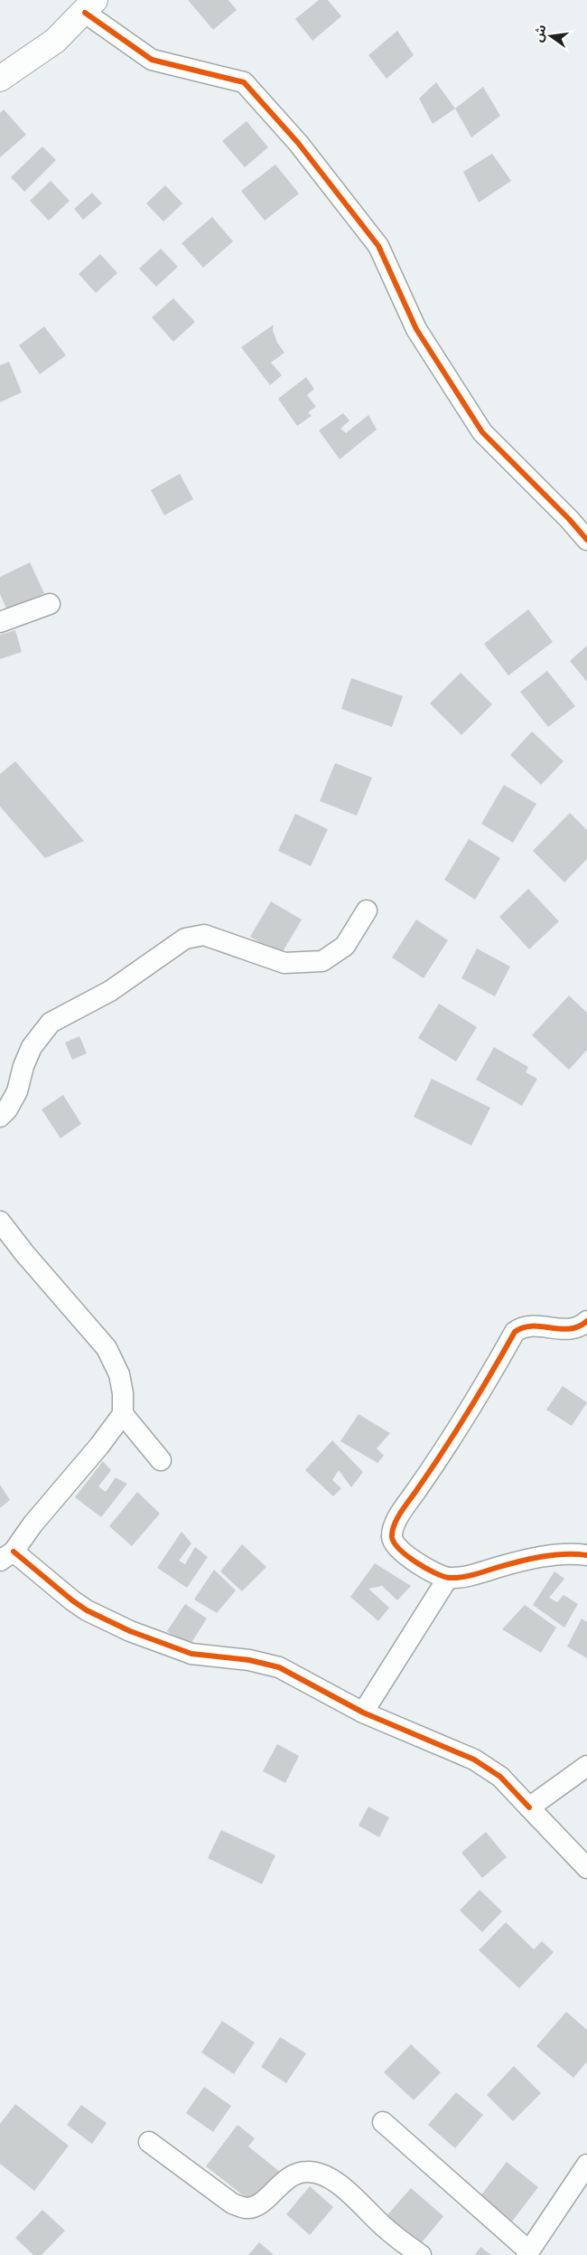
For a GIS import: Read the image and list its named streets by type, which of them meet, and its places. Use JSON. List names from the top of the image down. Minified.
{"north":"left"}
